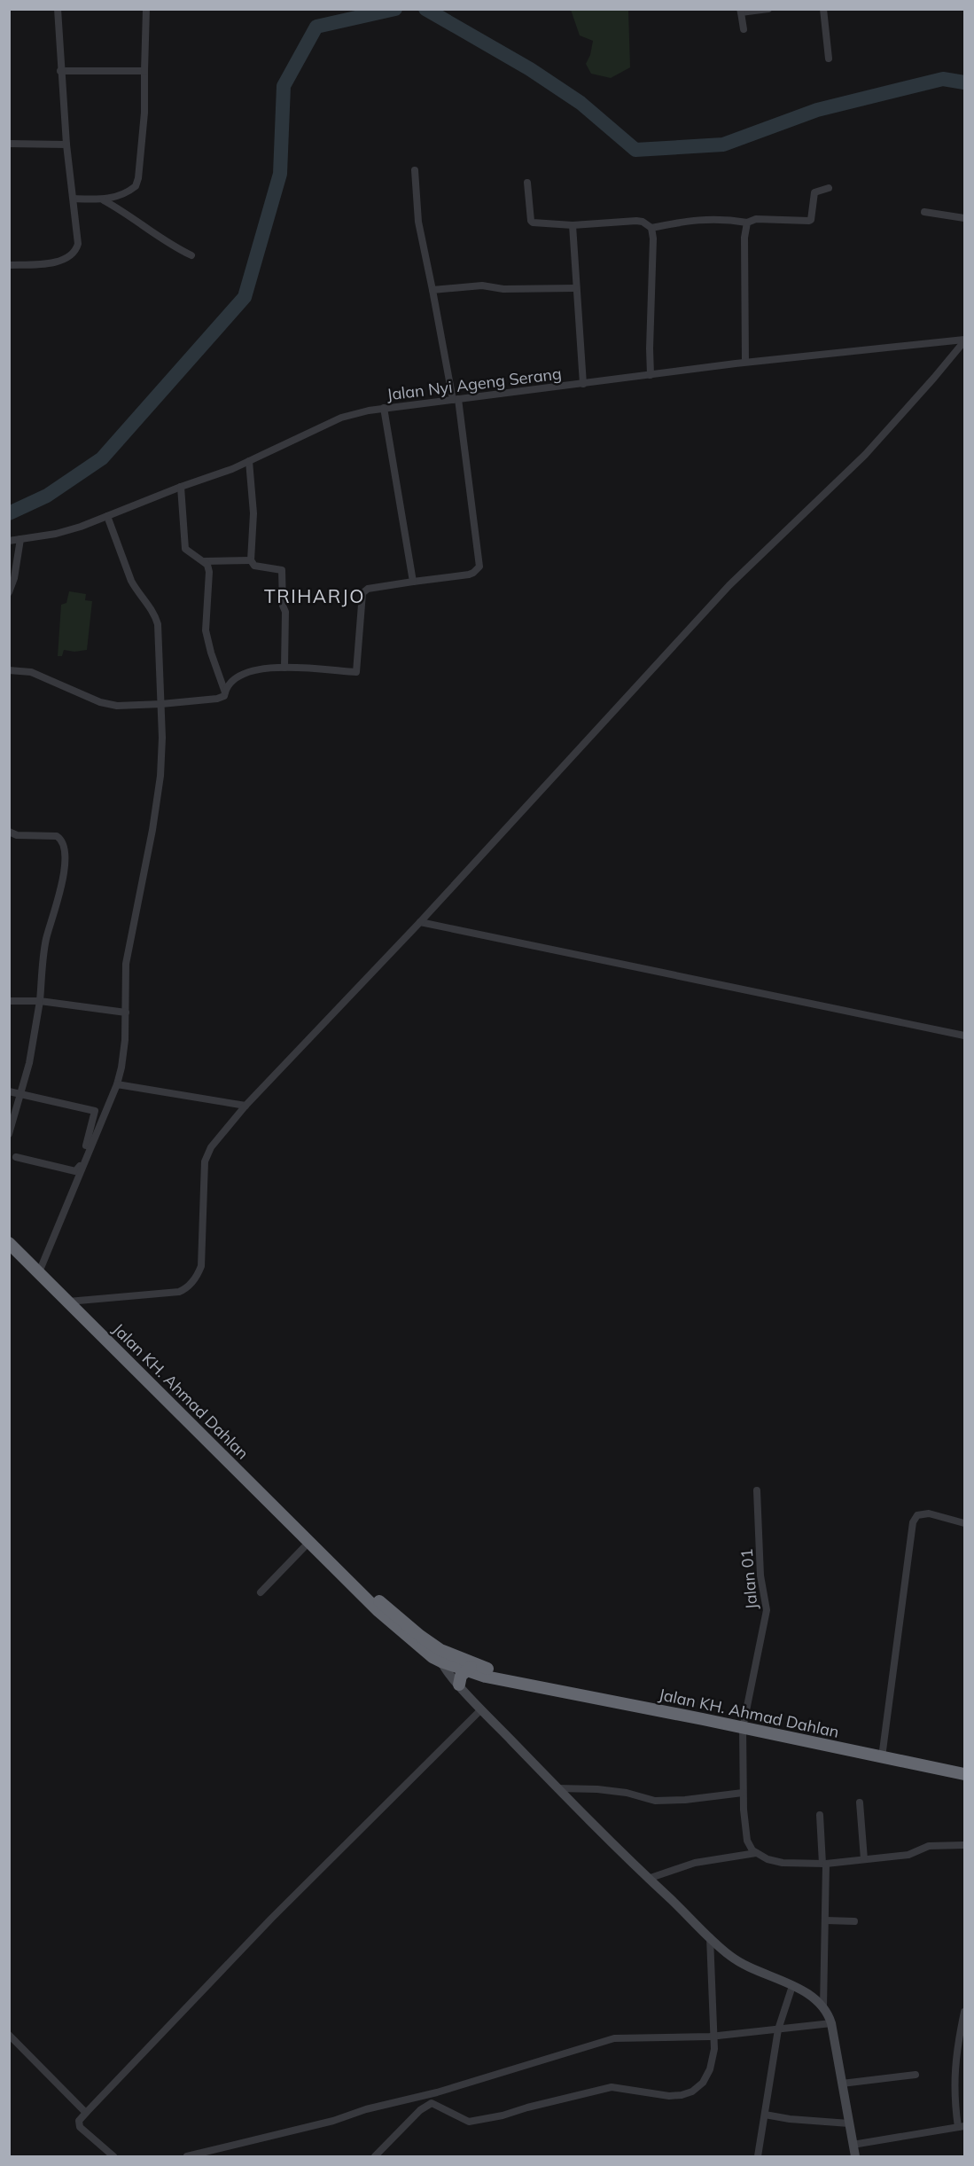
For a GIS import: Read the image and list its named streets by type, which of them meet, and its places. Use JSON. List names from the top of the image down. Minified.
{"streets":{"highway":["Jalan KH. Ahmad Dahlan"],"street":["Jalan Nyi Ageng Serang","Jalan 01"]},"crossings":[["Jalan KH. Ahmad Dahlan","Jalan 01"]],"districts":["TRIHARJO"]}
